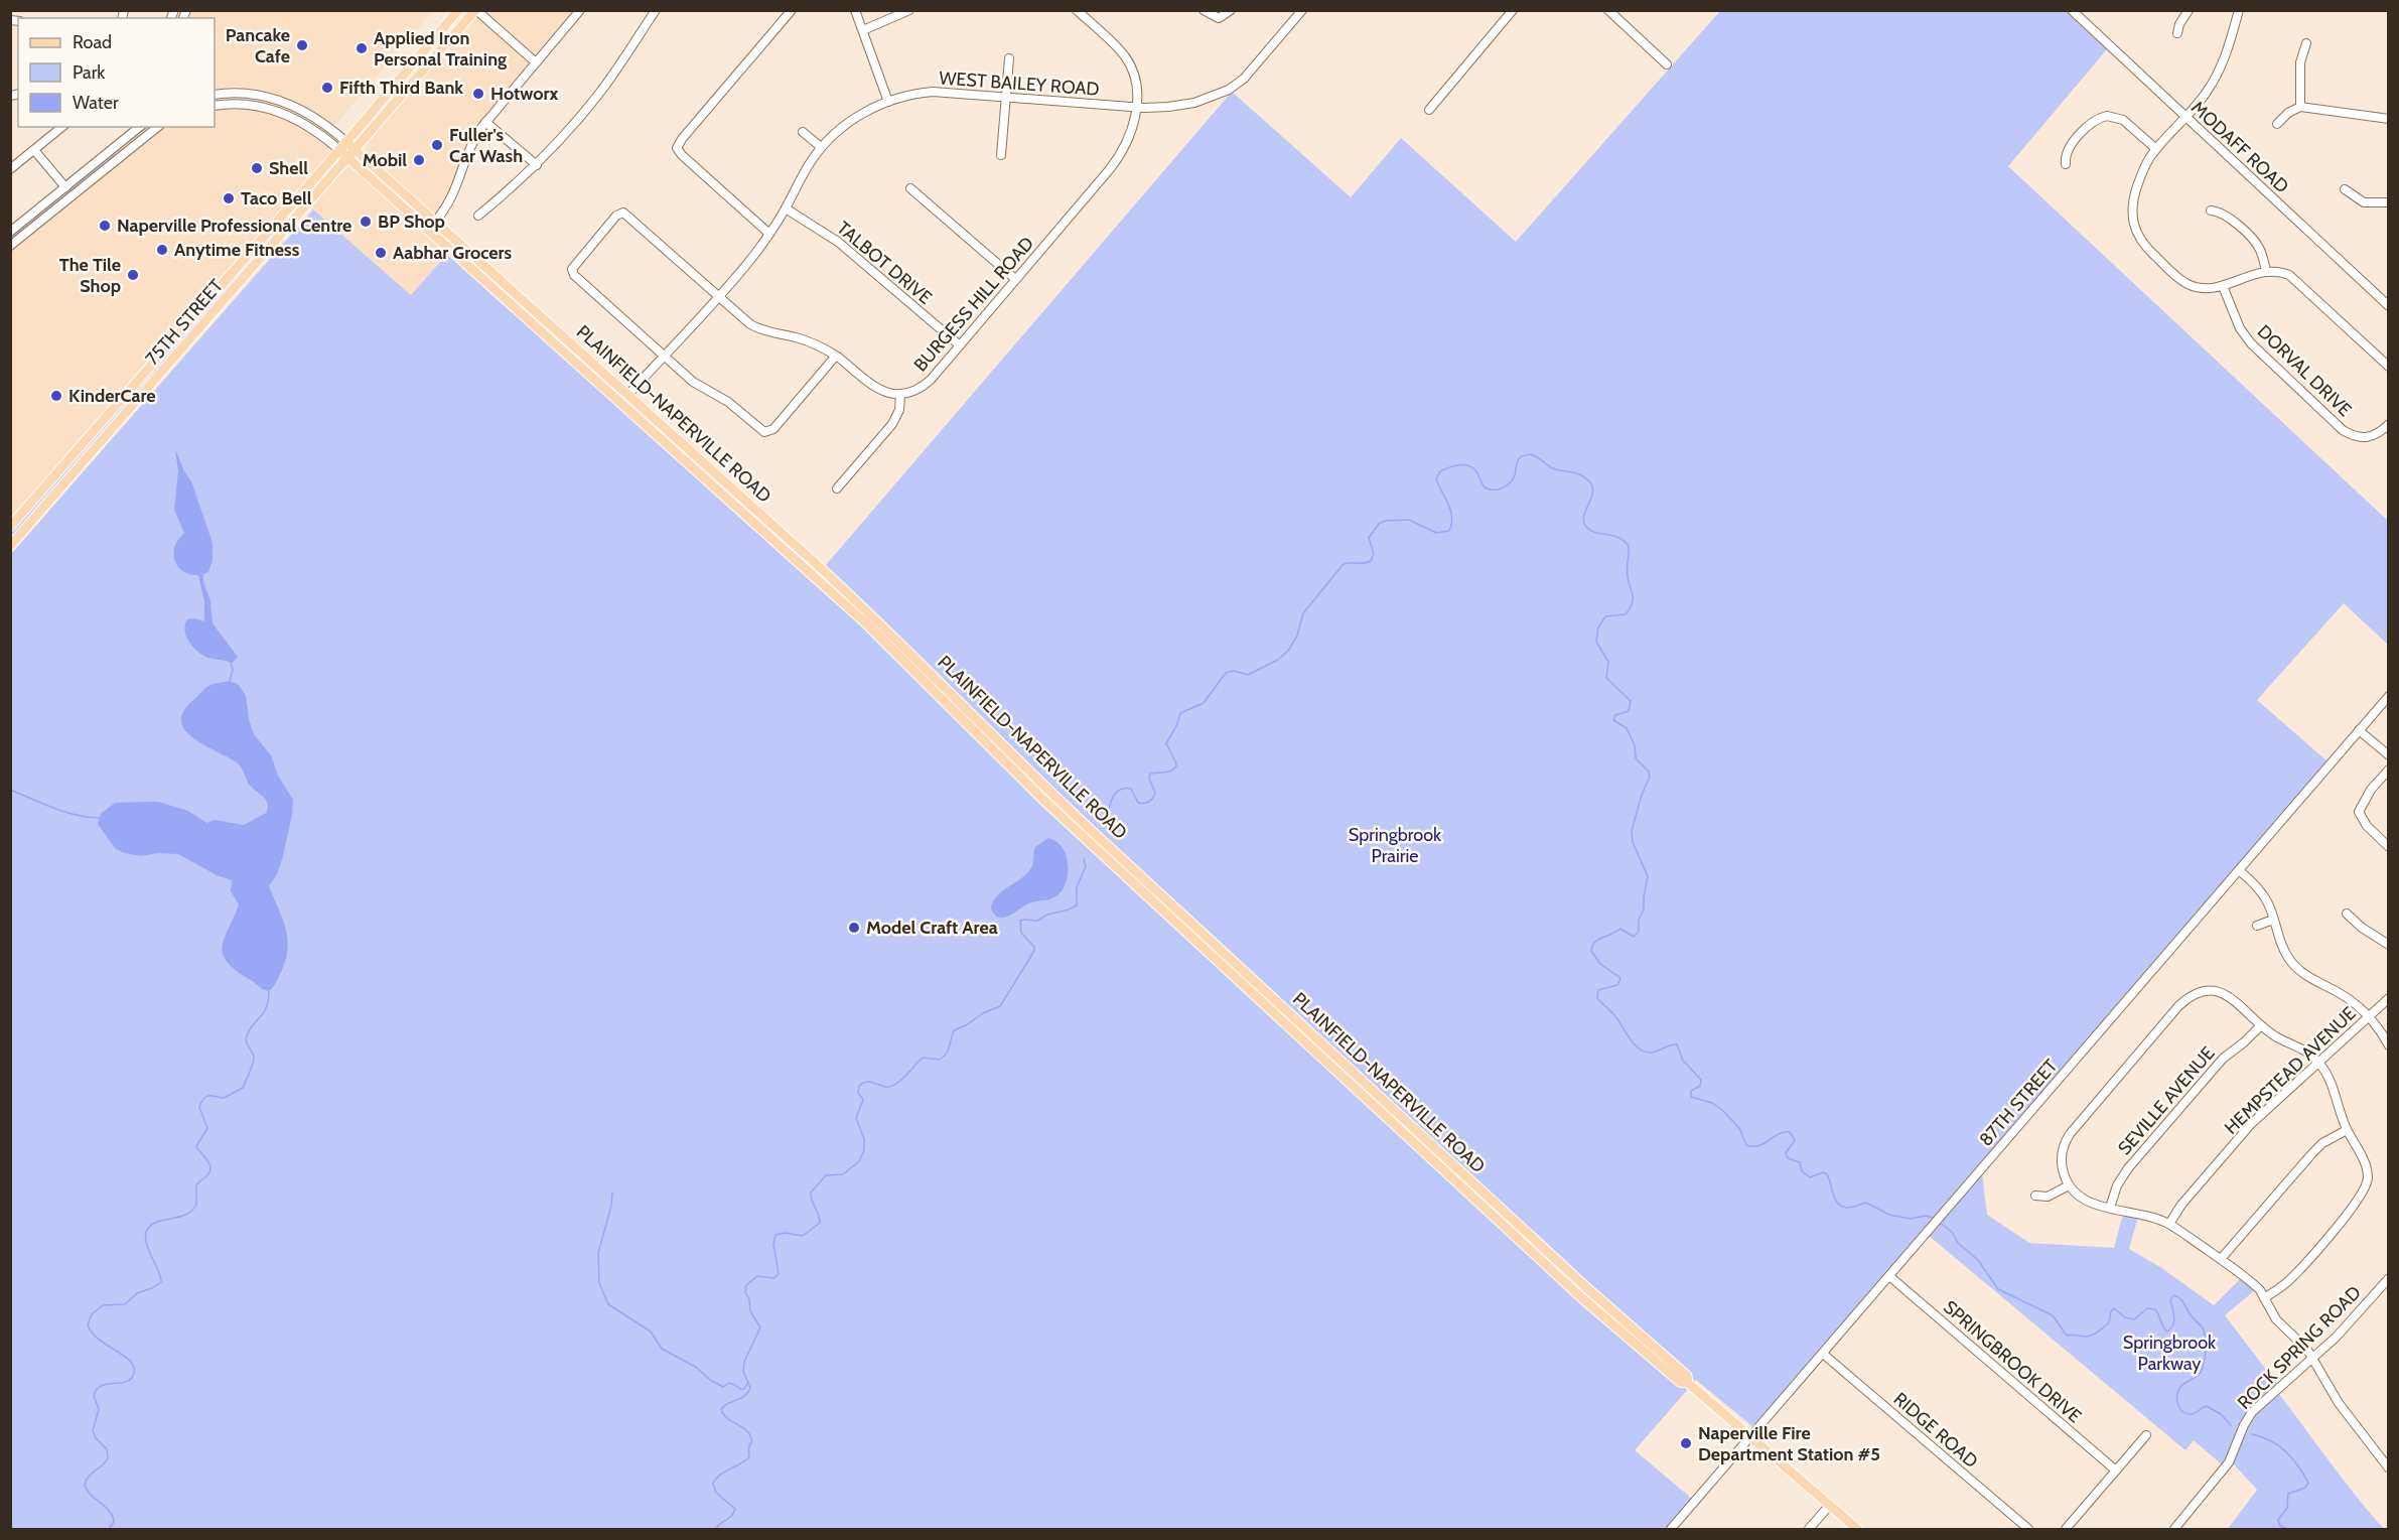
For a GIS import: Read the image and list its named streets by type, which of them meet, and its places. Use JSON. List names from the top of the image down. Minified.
{"streets":{"main road":["75TH STREET","PLAINFIELD-NAPERVILLE ROAD"],"street":["WEST BAILEY ROAD","MODAFF ROAD","TALBOT DRIVE","BURGESS HILL ROAD","DORVAL DRIVE","HEMPSTEAD AVENUE","SEVILLE AVENUE","87TH STREET","ROCK SPRING ROAD","SPRINGBROOK DRIVE","RIDGE ROAD"]},"crossings":[["WEST BAILEY ROAD","TALBOT DRIVE"],["WEST BAILEY ROAD","BURGESS HILL ROAD"],["WEST BAILEY ROAD","PLAINFIELD-NAPERVILLE ROAD"],["TALBOT DRIVE","BURGESS HILL ROAD"],["75TH STREET","PLAINFIELD-NAPERVILLE ROAD"],["PLAINFIELD-NAPERVILLE ROAD","87TH STREET"],["87TH STREET","SPRINGBROOK DRIVE"],["87TH STREET","RIDGE ROAD"]],"parks":["Springbrook Prairie","Springbrook Parkway"],"places":["Pancake Cafe","Applied Iron Personal Training","Fifth Third Bank","Hotworx","Fuller's Car Wash","Mobil","Shell","Taco Bell","BP Shop","Naperville Professional Centre","Anytime Fitness","Aabhar Grocers","The Tile Shop","KinderCare","Model Craft Area","Naperville Fire Department Station #5"],"legend":["Road","Park","Water"]}
